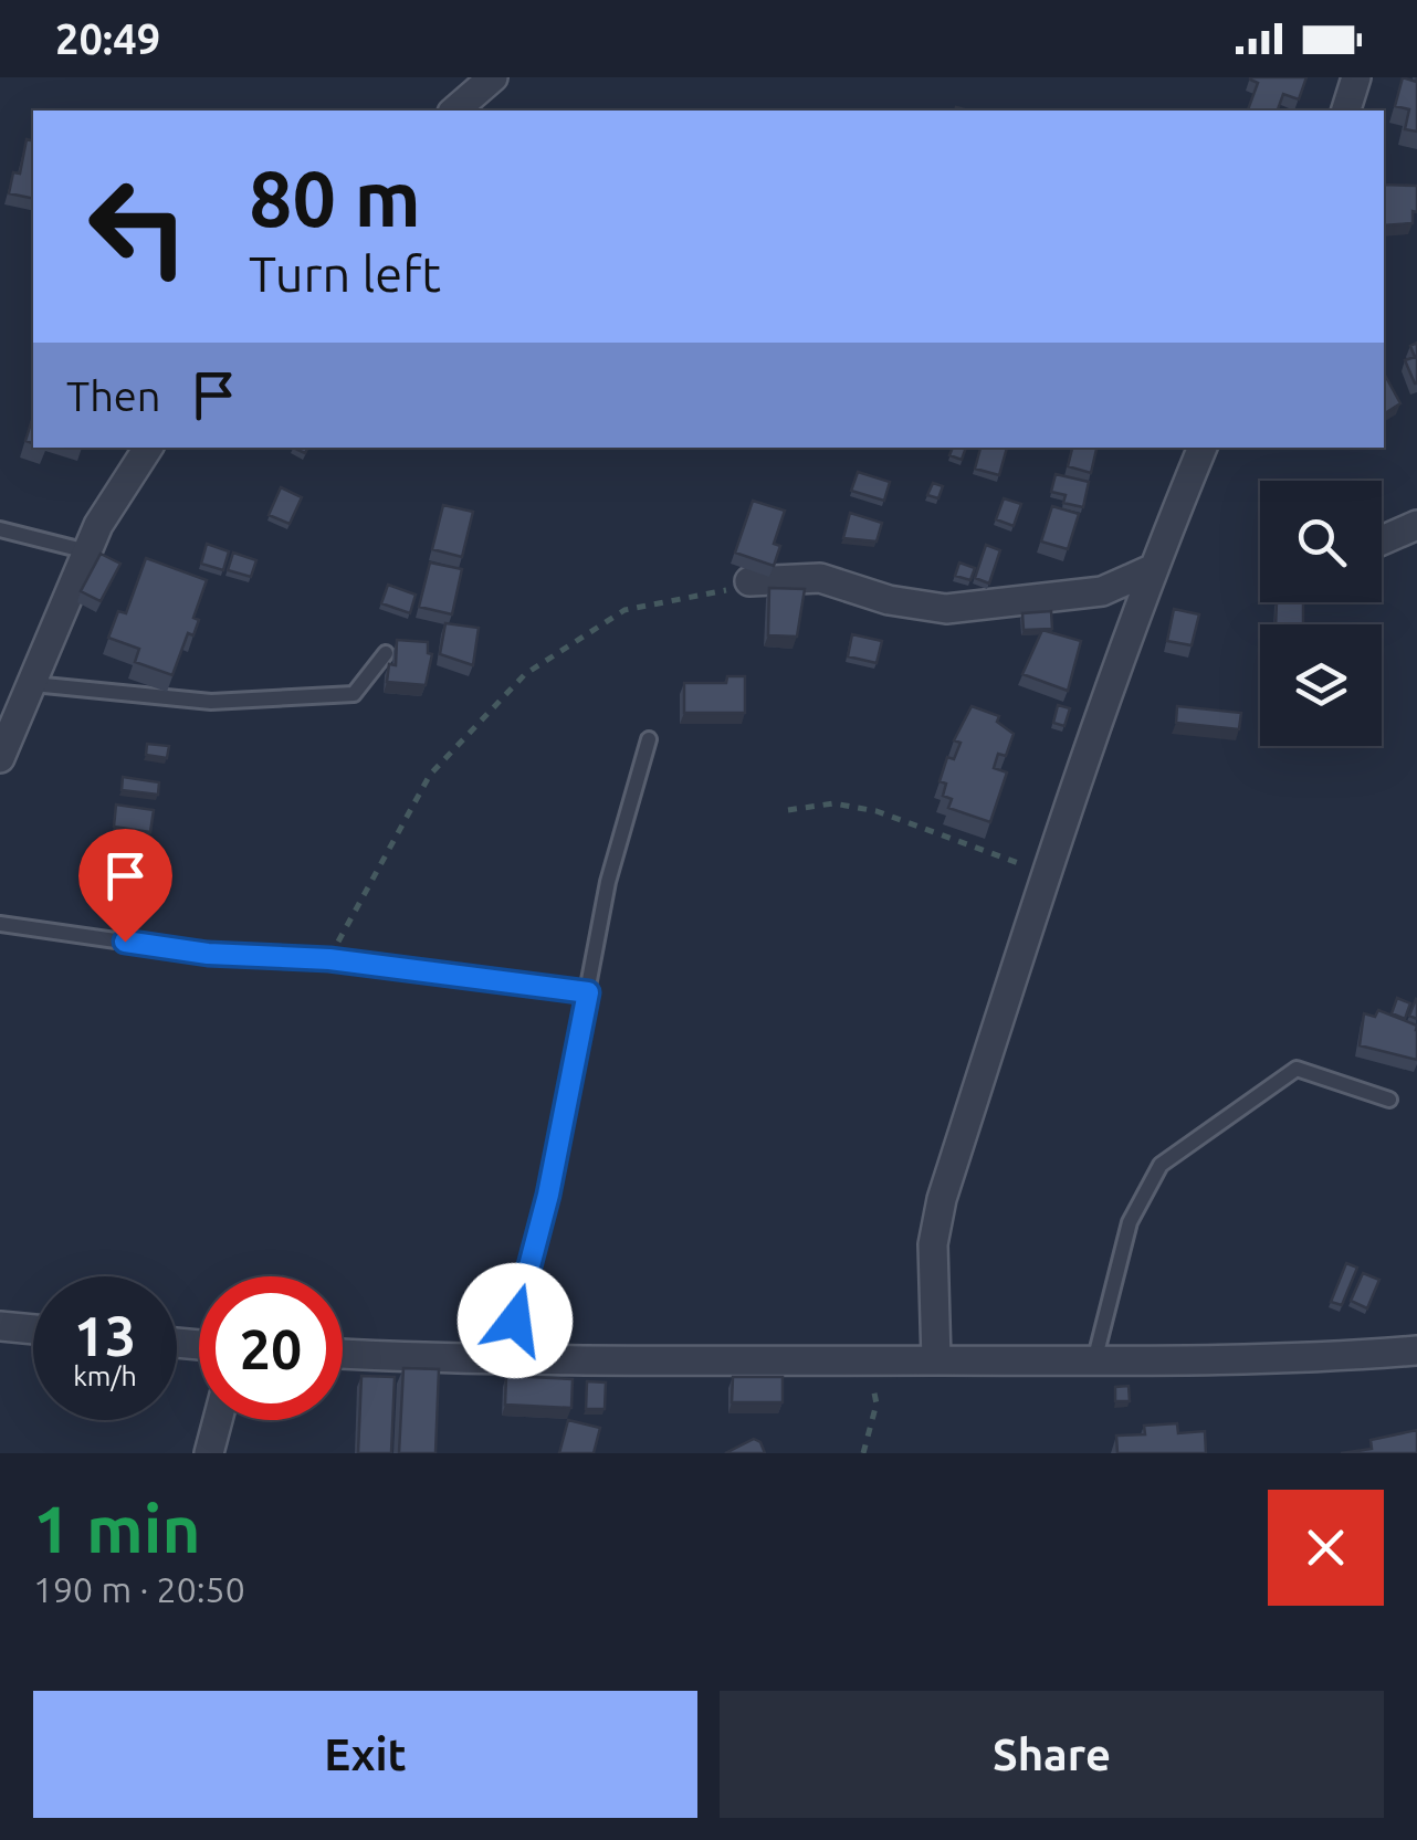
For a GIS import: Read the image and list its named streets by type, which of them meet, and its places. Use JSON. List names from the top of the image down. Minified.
{"page":{"status":"20:49","turn":["80 m","Turn left"],"then":"Then","speed":"13 km/h","limit":"20","heading":["1 min","190 m · 20:50"],"buttons":["Exit","Share"]}}
